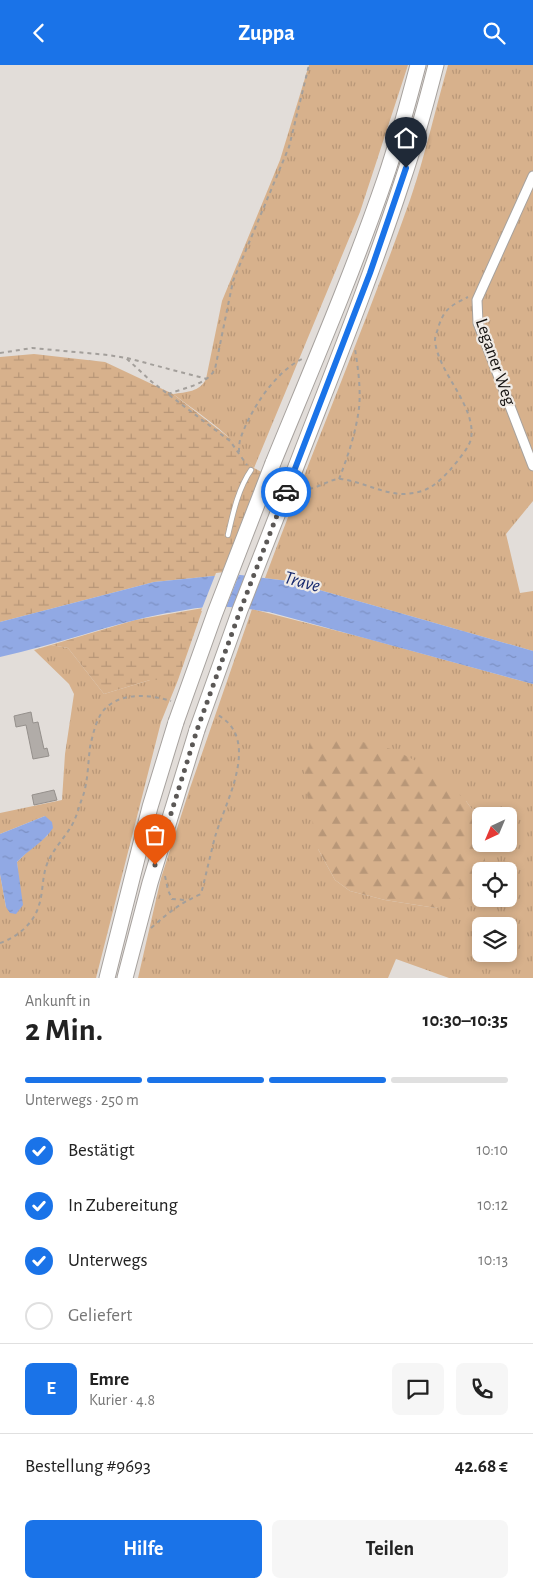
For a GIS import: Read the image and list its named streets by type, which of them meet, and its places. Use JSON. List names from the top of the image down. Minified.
{"streets":{"street":["Leganer Weg"]},"water":["Trave"],"north":"bottom left","page":{"header":"Zuppa","heading":["2 Min.","Ankunft in","10:30–10:35"],"panel":["Emre","Kurier · 4.8","Bestellung #9693","42.68 €"],"bar":"Unterwegs · 250 m","list":[["Bestätigt","10:10"],["In Zubereitung","10:12"],["Unterwegs","10:13"],"Geliefert"],"round":"E","buttons":["Hilfe","Teilen"]}}
